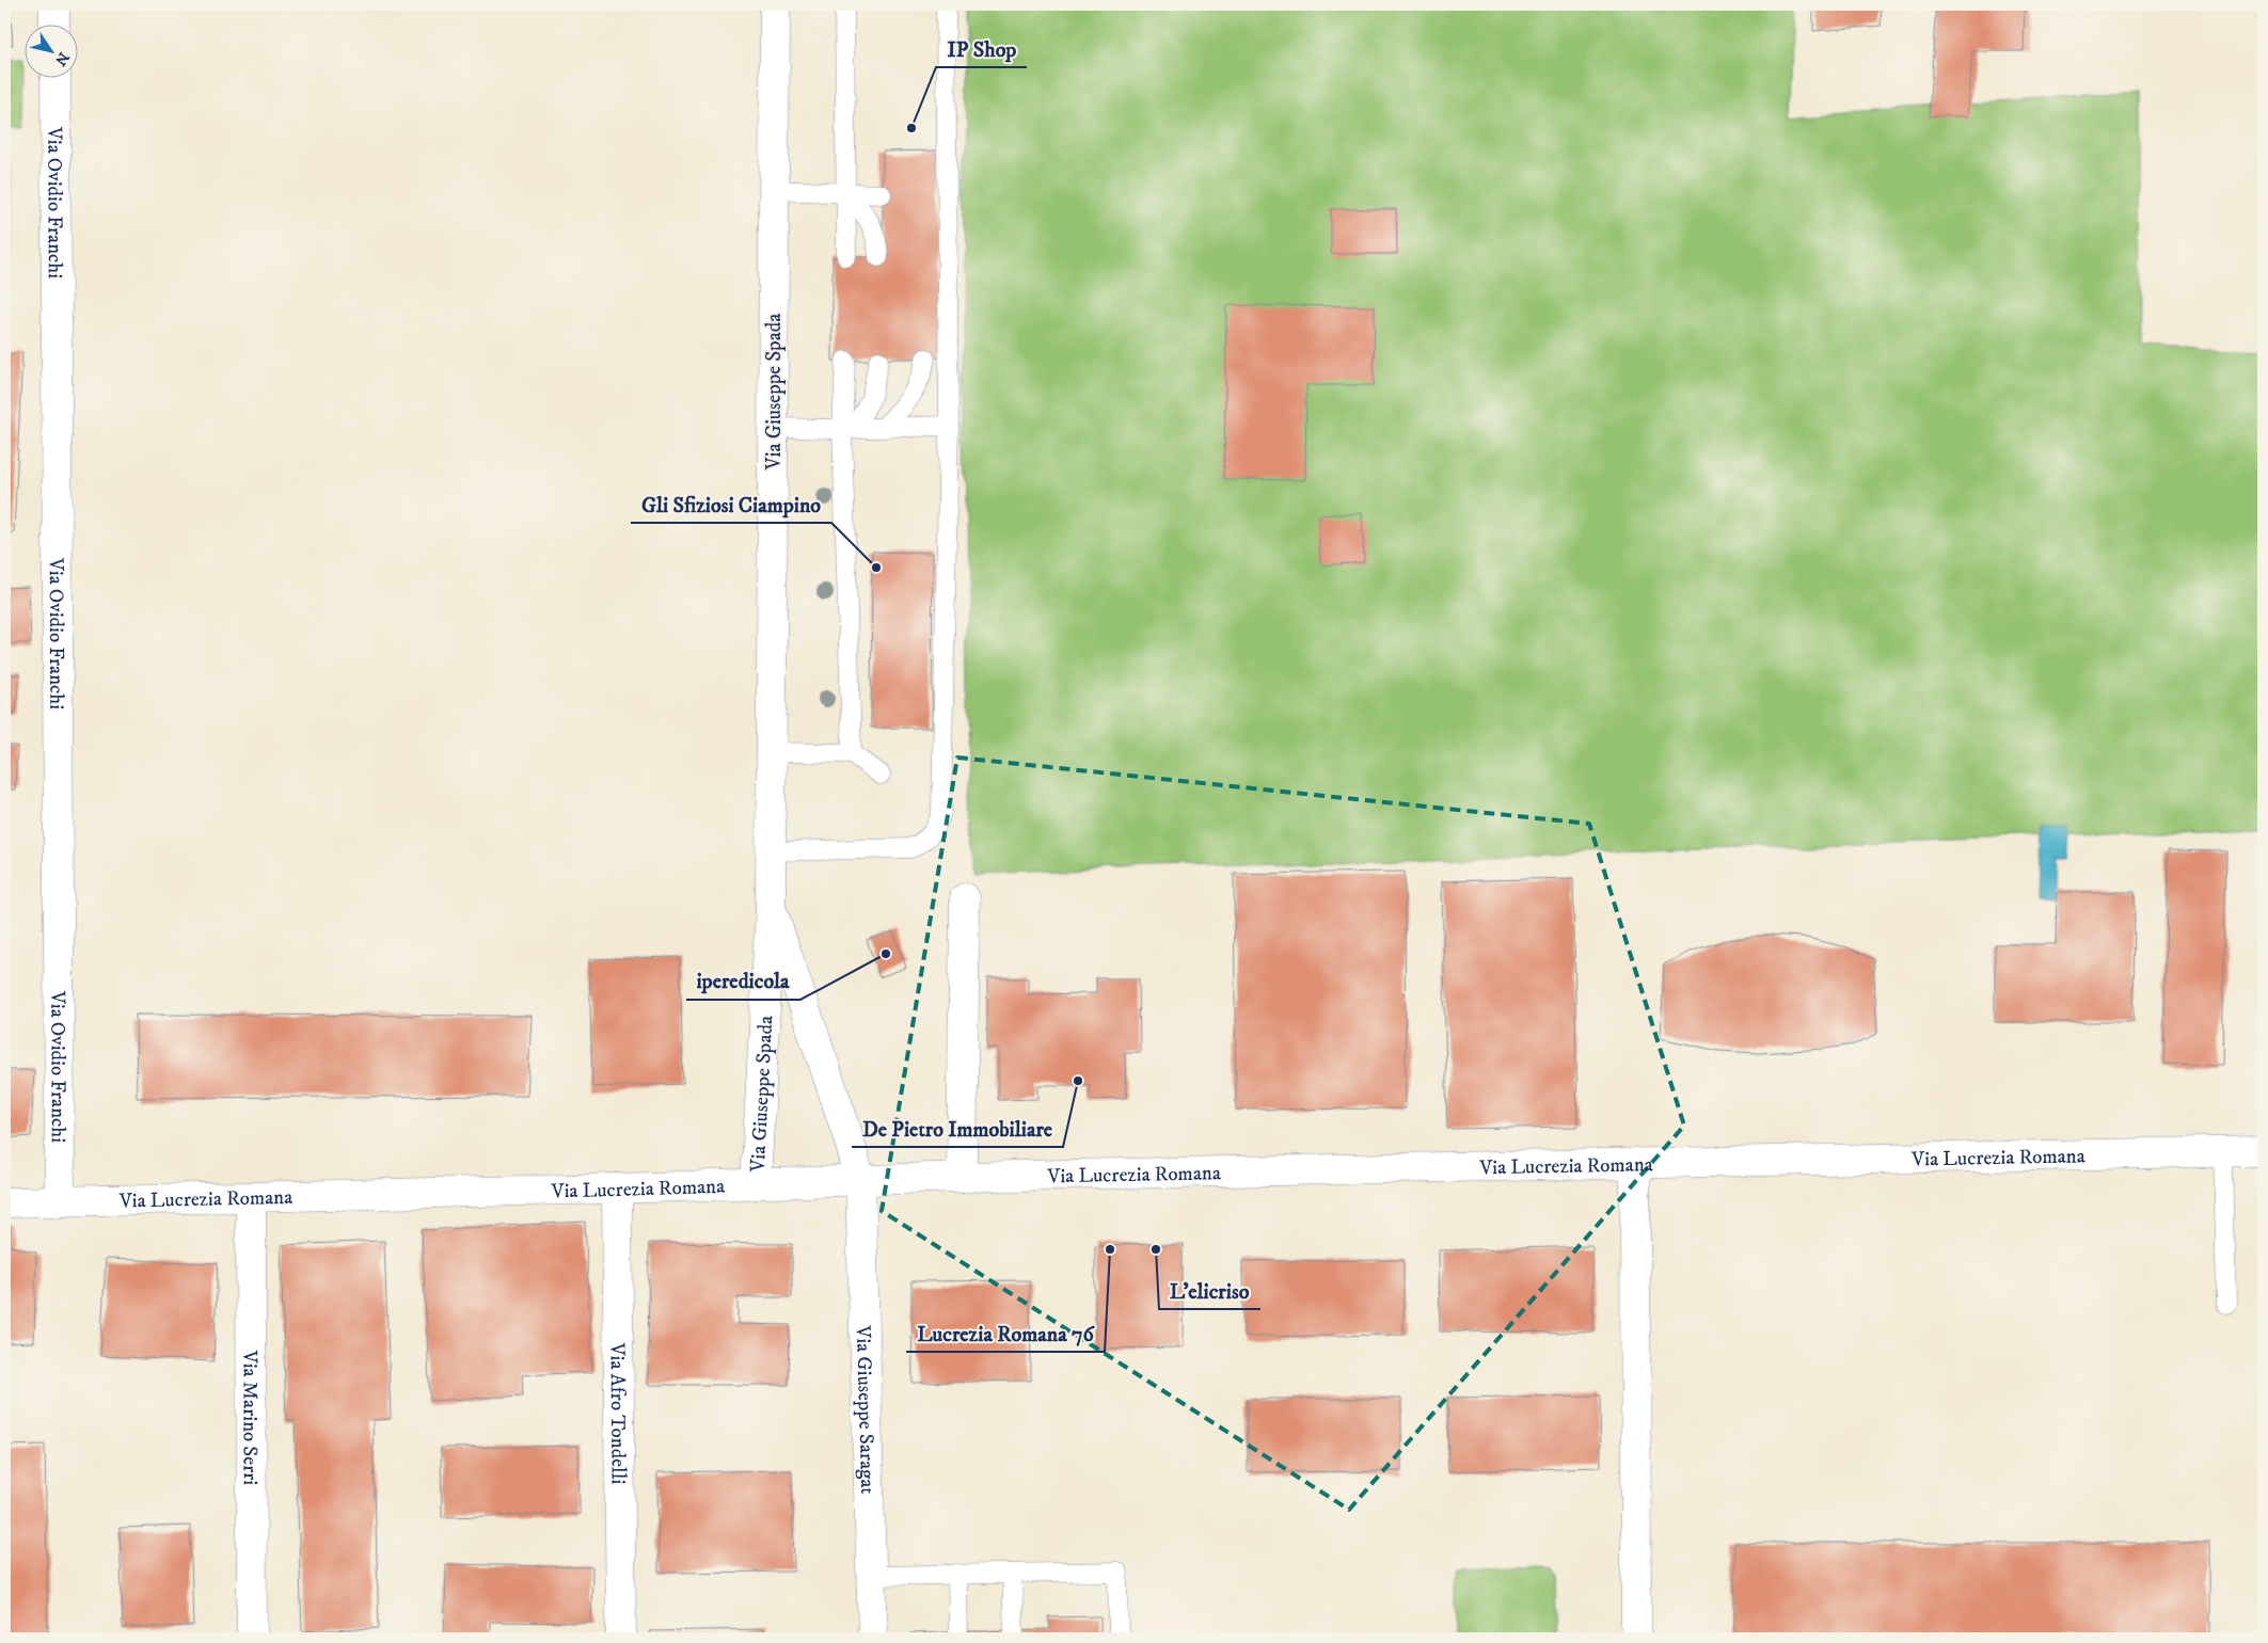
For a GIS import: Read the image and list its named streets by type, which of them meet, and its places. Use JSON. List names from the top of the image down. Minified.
{"streets":{"street":["Via Ovidio Franchi","Via Giuseppe Spada","Via Lucrezia Romana","Via Giuseppe Saragat","Via Afro Tondelli","Via Marino Serri"]},"crossings":[["Via Ovidio Franchi","Via Lucrezia Romana"],["Via Giuseppe Spada","Via Lucrezia Romana"],["Via Giuseppe Spada","Via Giuseppe Saragat"],["Via Lucrezia Romana","Via Giuseppe Saragat"],["Via Lucrezia Romana","Via Afro Tondelli"],["Via Lucrezia Romana","Via Marino Serri"]],"places":["IP Shop","Gli Sfiziosi Ciampino","iperedicola","De Pietro Immobiliare","Lucrezia Romana 76","L'elicriso"],"north":"bottom right"}
